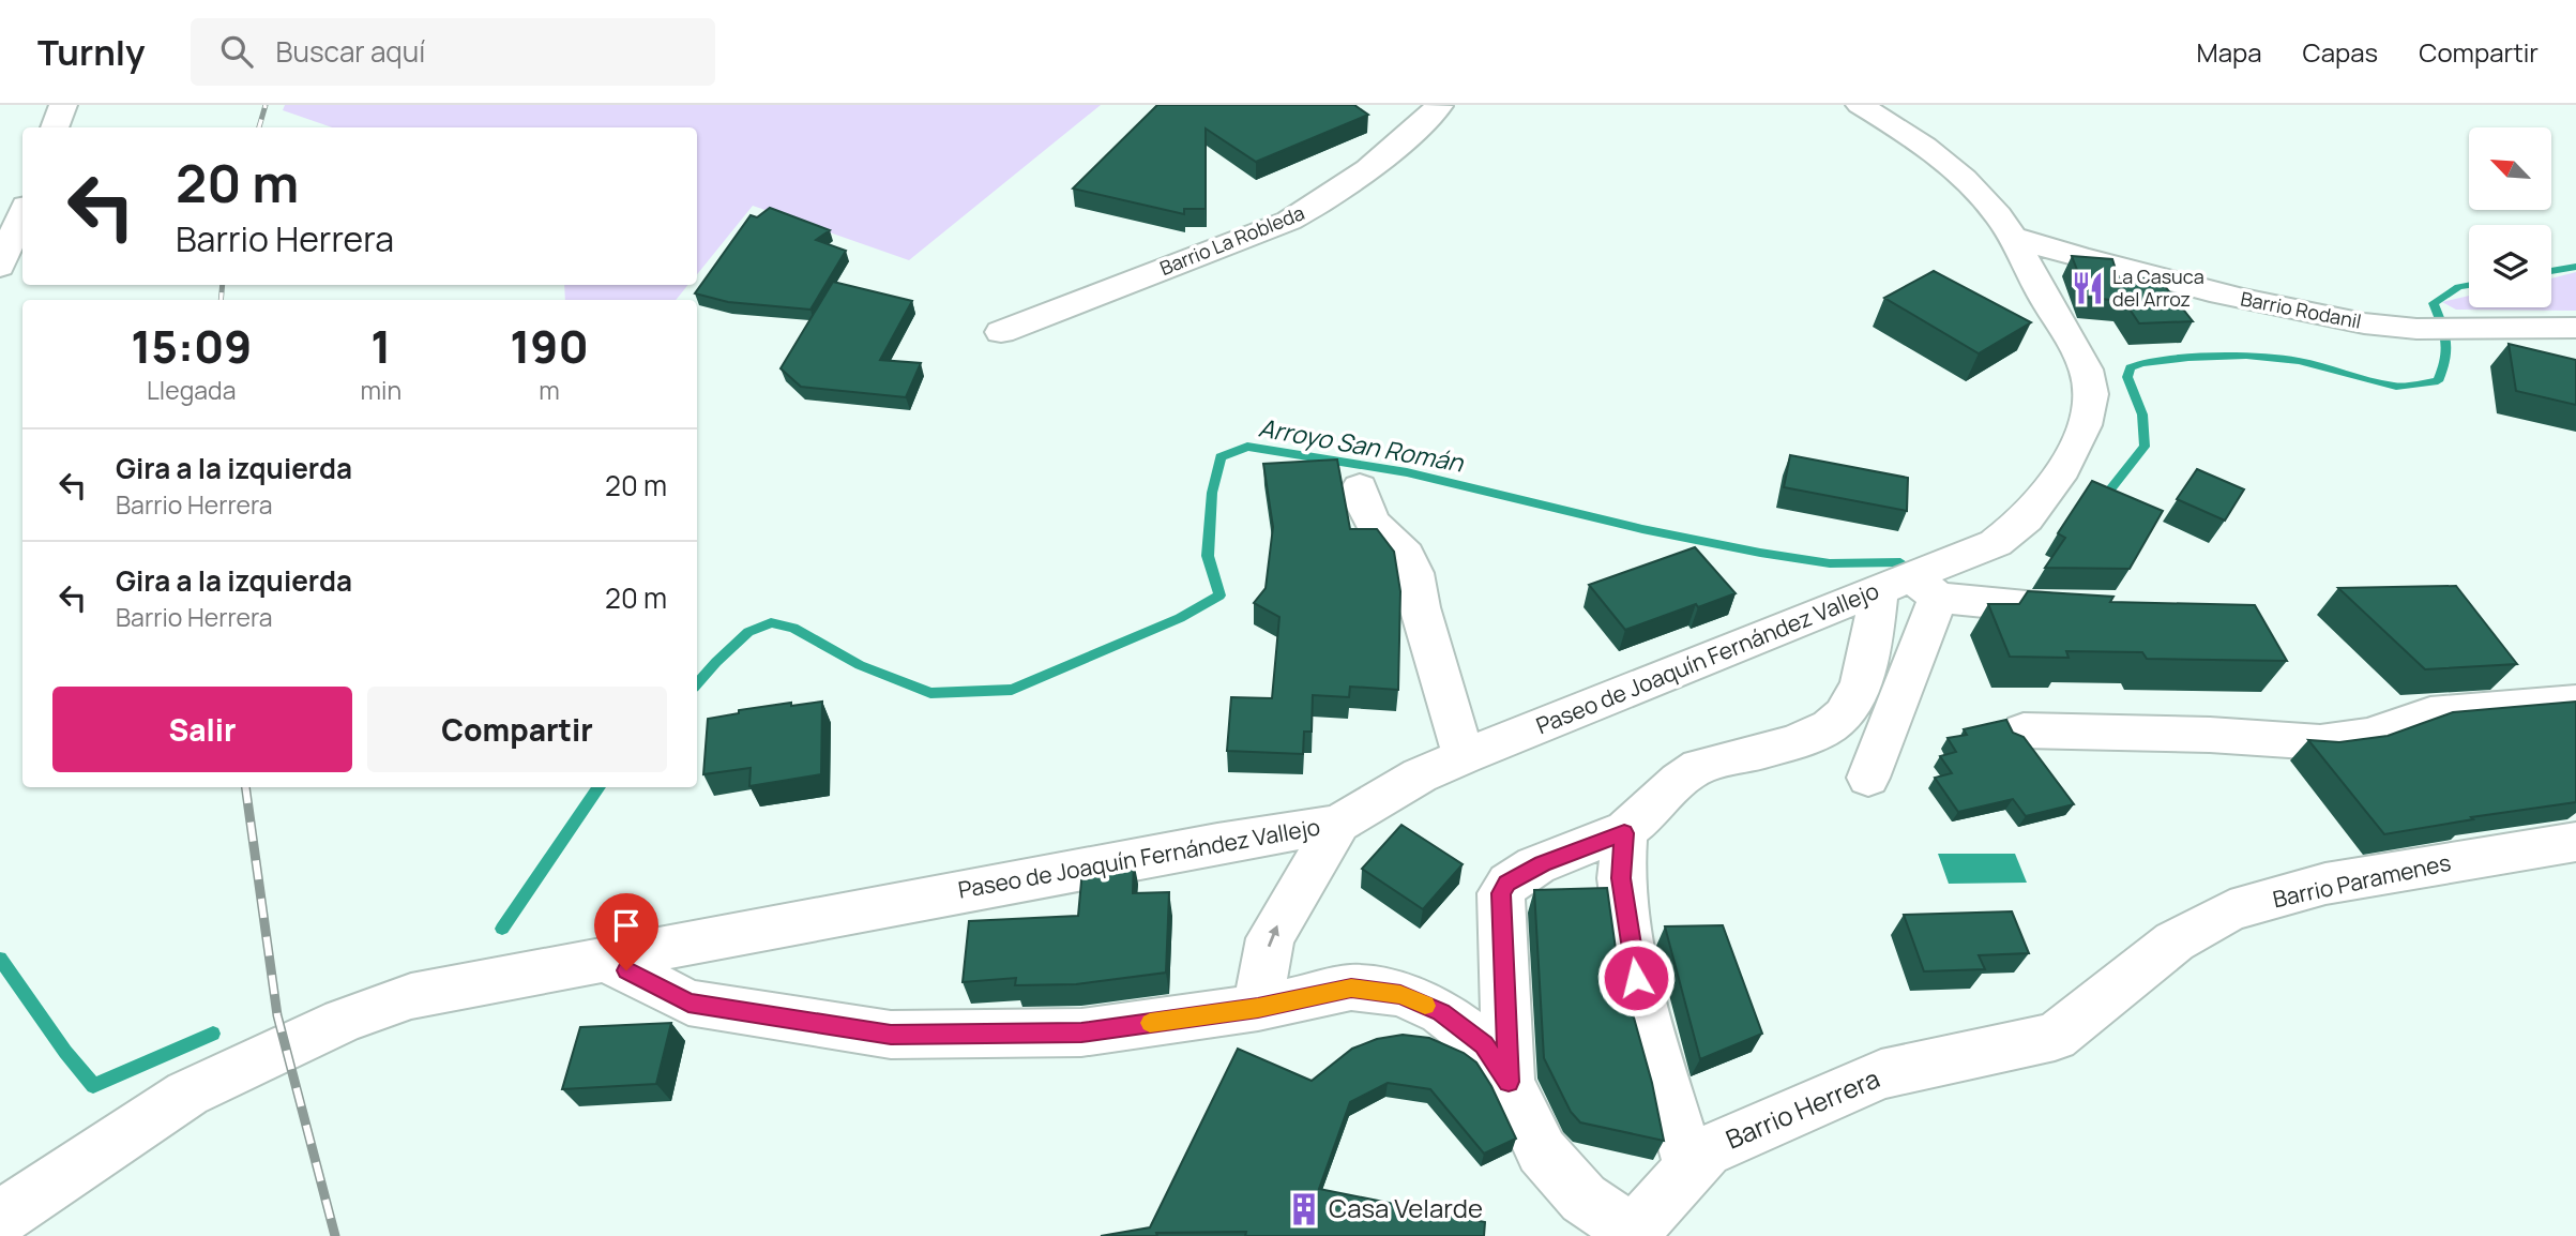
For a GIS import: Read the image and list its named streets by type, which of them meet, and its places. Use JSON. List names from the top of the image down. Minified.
{"streets":{"street":["Barrio La Robleda","Barrio Rodanil","Paseo de Joaquín Fernández Vallejo","Barrio Paramenes","Barrio Herrera"]},"crossings":[["Barrio Rodanil","Paseo de Joaquín Fernández Vallejo"],["Paseo de Joaquín Fernández Vallejo","Barrio Herrera"],["Barrio Paramenes","Barrio Herrera"]],"water":["Arroyo San Román"],"places":{"restaurant":["La Casuca del Arroz"],"building":["Casa Velarde"]},"north":"top left","page":{"header":"Turnly","search":"Buscar aquí","nav":["Mapa","Capas","Compartir"],"turn":["20 m","Barrio Herrera"],"eta":["15:09","Llegada","1","min","190","m"],"list":[{"name":"Gira a la izquierda","note":"Barrio Herrera","value":"20 m"},{"name":"Gira a la izquierda","note":"Barrio Herrera","value":"20 m"}],"buttons":["Salir","Compartir"]}}
